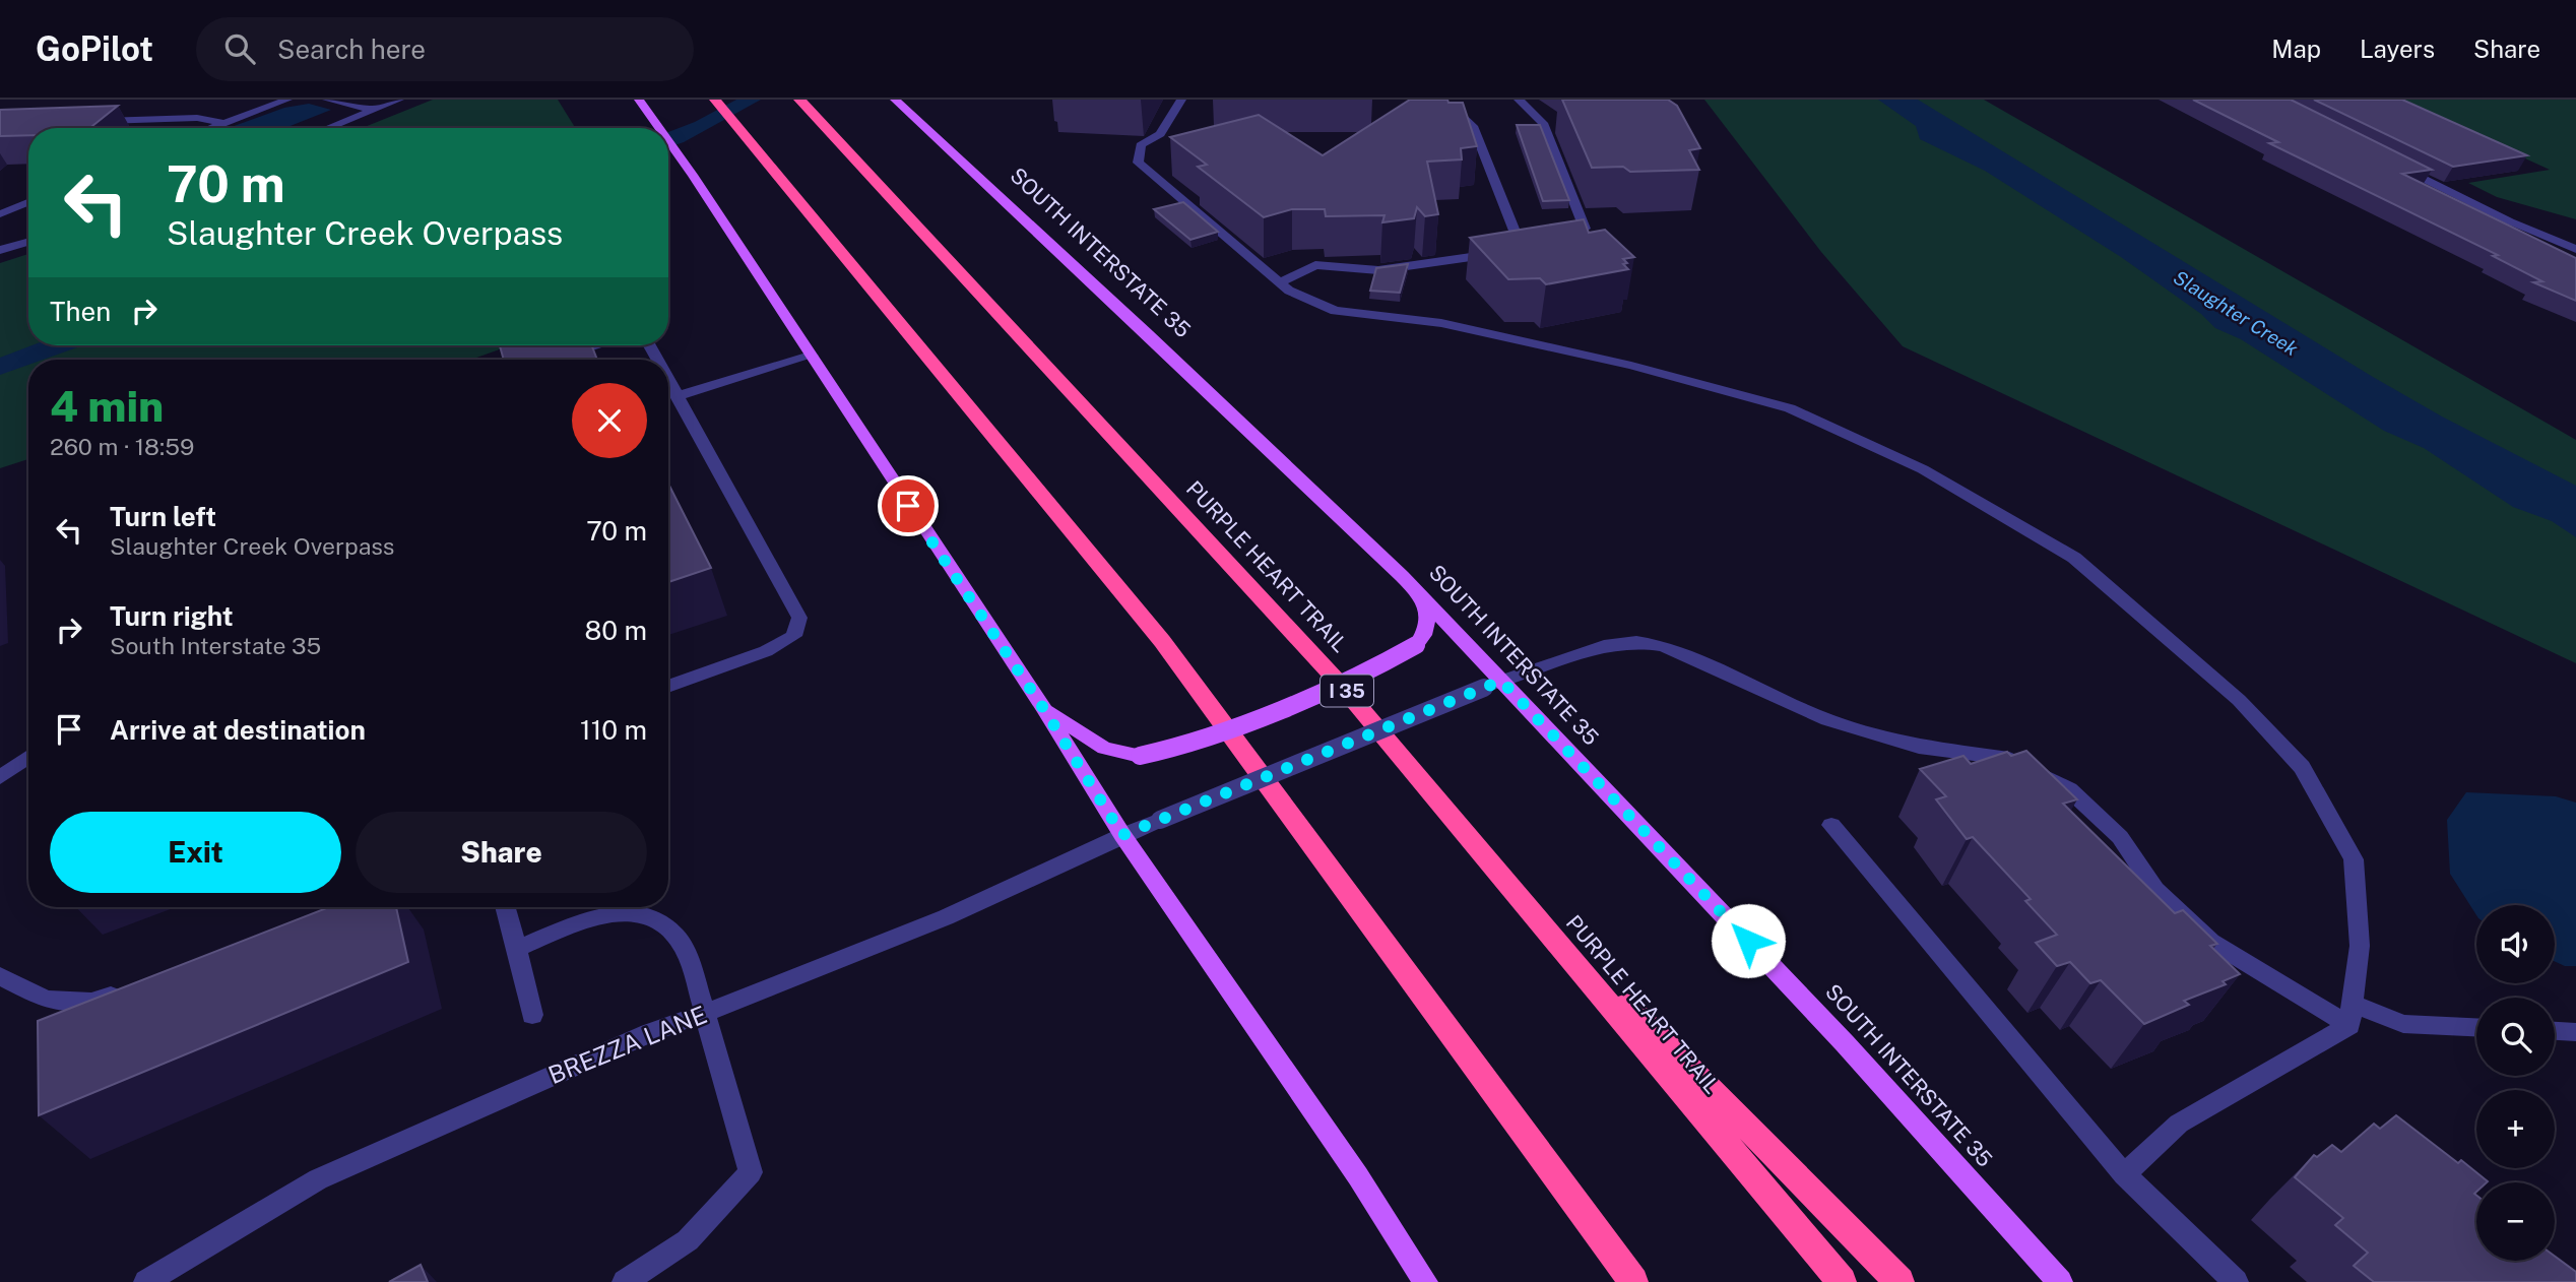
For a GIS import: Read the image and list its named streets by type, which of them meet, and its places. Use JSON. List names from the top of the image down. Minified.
{"streets":{"highway":["PURPLE HEART TRAIL","I 35"],"main road":["SOUTH INTERSTATE 35"],"street":["BREZZA LANE"]},"crossings":[["SOUTH INTERSTATE 35","BREZZA LANE"]],"water":["Slaughter Creek"],"page":{"header":"GoPilot","search":"Search here","nav":["Map","Layers","Share"],"turn":["70 m","Slaughter Creek Overpass"],"then":"Then","heading":["4 min","260 m · 18:59"],"list":[{"name":"Turn left","note":"Slaughter Creek Overpass","value":"70 m"},{"name":"Turn right","note":"South Interstate 35","value":"80 m"},{"name":"Arrive at destination","value":"110 m"}],"buttons":["Exit","Share"],"map_buttons":["+","−"]}}
